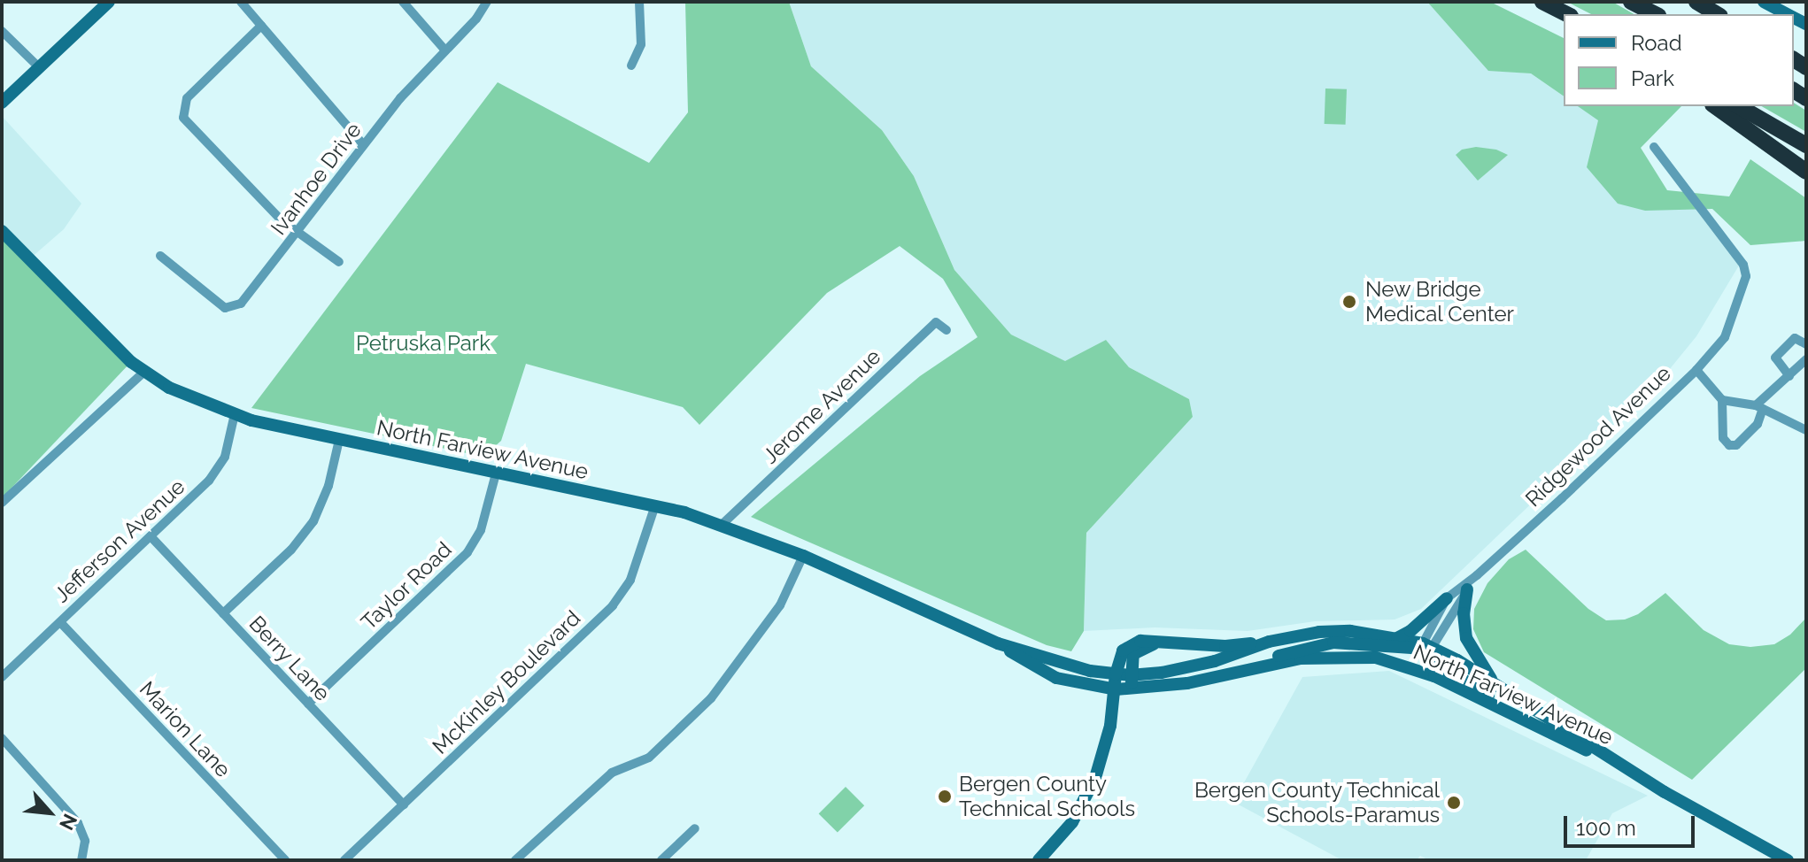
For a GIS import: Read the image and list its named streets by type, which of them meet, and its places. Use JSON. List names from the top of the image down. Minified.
{"streets":{"street":["Ivanhoe Drive","Jerome Avenue","Ridgewood Avenue","North Farview Avenue","Jefferson Avenue","Taylor Road","Berry Lane","McKinley Boulevard","Marion Lane"]},"crossings":[["Jerome Avenue","North Farview Avenue"],["Ridgewood Avenue","North Farview Avenue"],["North Farview Avenue","Jefferson Avenue"],["North Farview Avenue","Taylor Road"],["North Farview Avenue","McKinley Boulevard"],["Jefferson Avenue","Berry Lane"],["Jefferson Avenue","Marion Lane"],["Taylor Road","Berry Lane"],["Berry Lane","McKinley Boulevard"]],"parks":["Petruska Park"],"places":["New Bridge Medical Center","Bergen County Technical Schools","Bergen County Technical Schools-Paramus"],"legend":["Road","Park"],"scale_bar":"100 m","north":"bottom right"}
